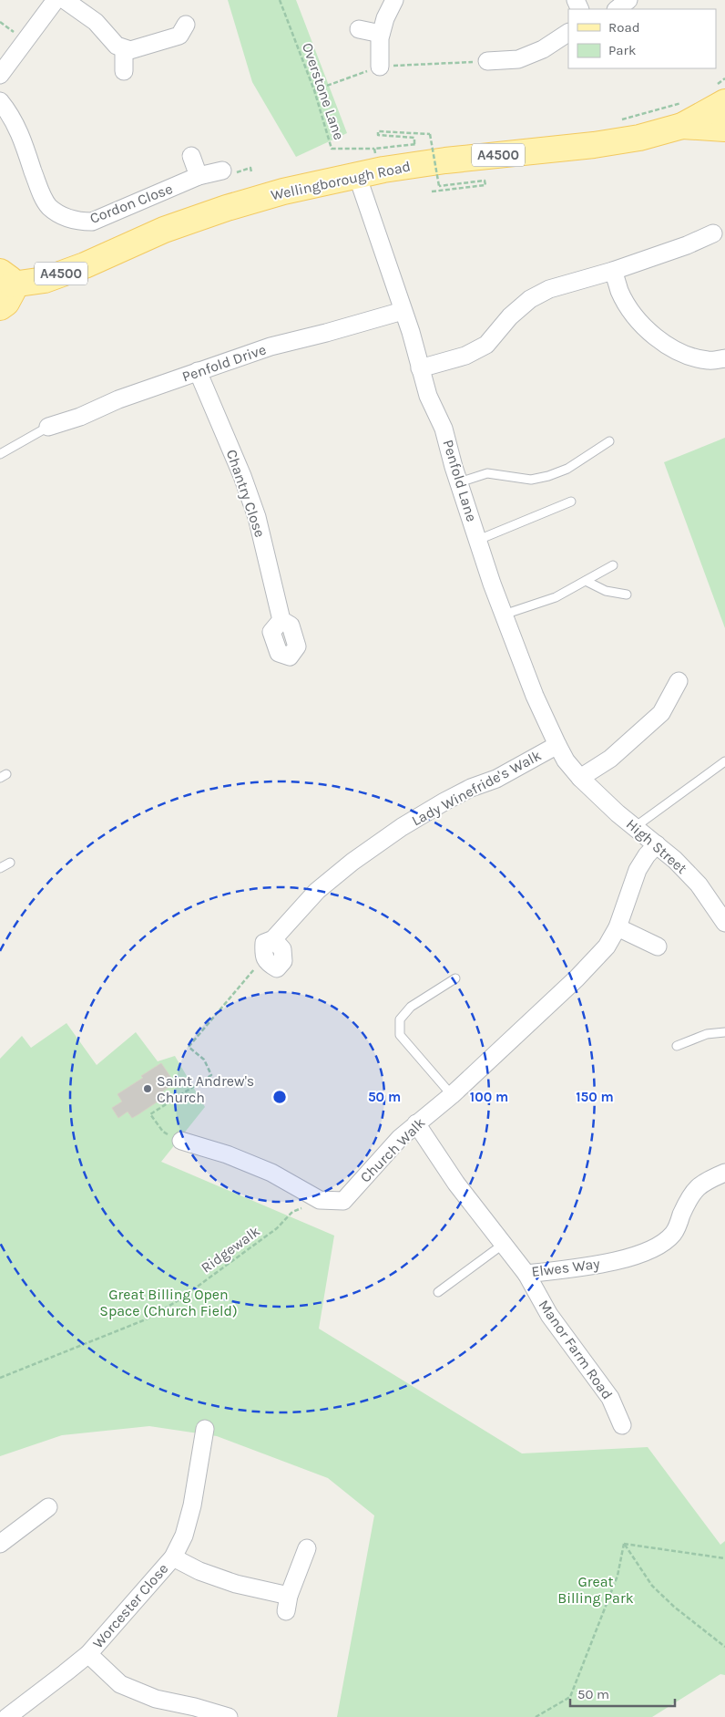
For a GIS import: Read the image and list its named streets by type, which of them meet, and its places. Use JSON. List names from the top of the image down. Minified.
{"streets":{"main road":["A4500","Wellingborough Road"],"street":["Cordon Close","Penfold Drive","Penfold Lane","Chantry Close","Lady Winefride's Walk","High Street","Church Walk","Elwes Way","Manor Farm Road","Worcester Close"],"path":["Overstone Lane","Ridgewalk"]},"crossings":[["Wellingborough Road","Penfold Lane"],["Penfold Drive","Penfold Lane"],["Penfold Drive","Chantry Close"],["Penfold Lane","Lady Winefride's Walk"],["Penfold Lane","High Street"],["High Street","Church Walk"],["Church Walk","Ridgewalk"],["Church Walk","Elwes Way"],["Elwes Way","Manor Farm Road"]],"parks":["Great Billing Open Space (Church Field)","Great Billing Park"],"places":["Saint Andrew's Church"],"legend":["Road","Park"],"scale_bar":"50 m","rings":["50 m","100 m","150 m"]}
